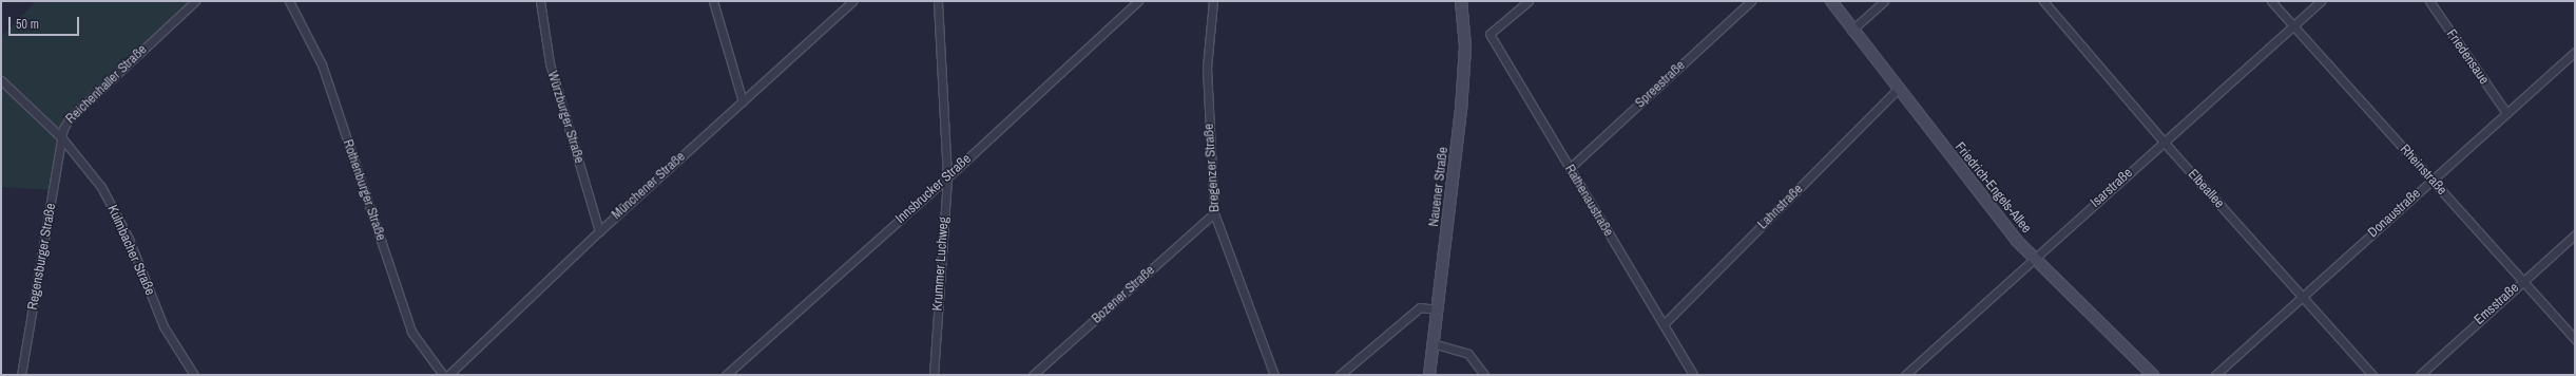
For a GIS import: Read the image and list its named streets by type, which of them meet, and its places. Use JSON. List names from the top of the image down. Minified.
{"streets":{"street":["Friedensaue","Reichenhaller Straße","Spreestraße","Würzburger Straße","Bregenzer Straße","Rheinstraße","Münchener Straße","Nauener Straße","Friedrich-Engels-Allee","Isarstraße","Innsbrucker Straße","Elbeallee","Rothenburger Straße","Rathenaustraße","Lahnstraße","Donaustraße","Kulmbacher Straße","Regensburger Straße","Krummer Luchweg","Bozener Straße","Emsstraße"]},"crossings":[["Friedensaue","Donaustraße"],["Reichenhaller Straße","Kulmbacher Straße"],["Reichenhaller Straße","Regensburger Straße"],["Spreestraße","Rathenaustraße"],["Würzburger Straße","Münchener Straße"],["Bregenzer Straße","Bozener Straße"],["Rheinstraße","Isarstraße"],["Rheinstraße","Donaustraße"],["Rheinstraße","Emsstraße"],["Friedrich-Engels-Allee","Isarstraße"],["Friedrich-Engels-Allee","Lahnstraße"],["Isarstraße","Elbeallee"],["Innsbrucker Straße","Krummer Luchweg"],["Elbeallee","Donaustraße"],["Rathenaustraße","Lahnstraße"],["Kulmbacher Straße","Regensburger Straße"]],"scale_bar":"50 m"}
